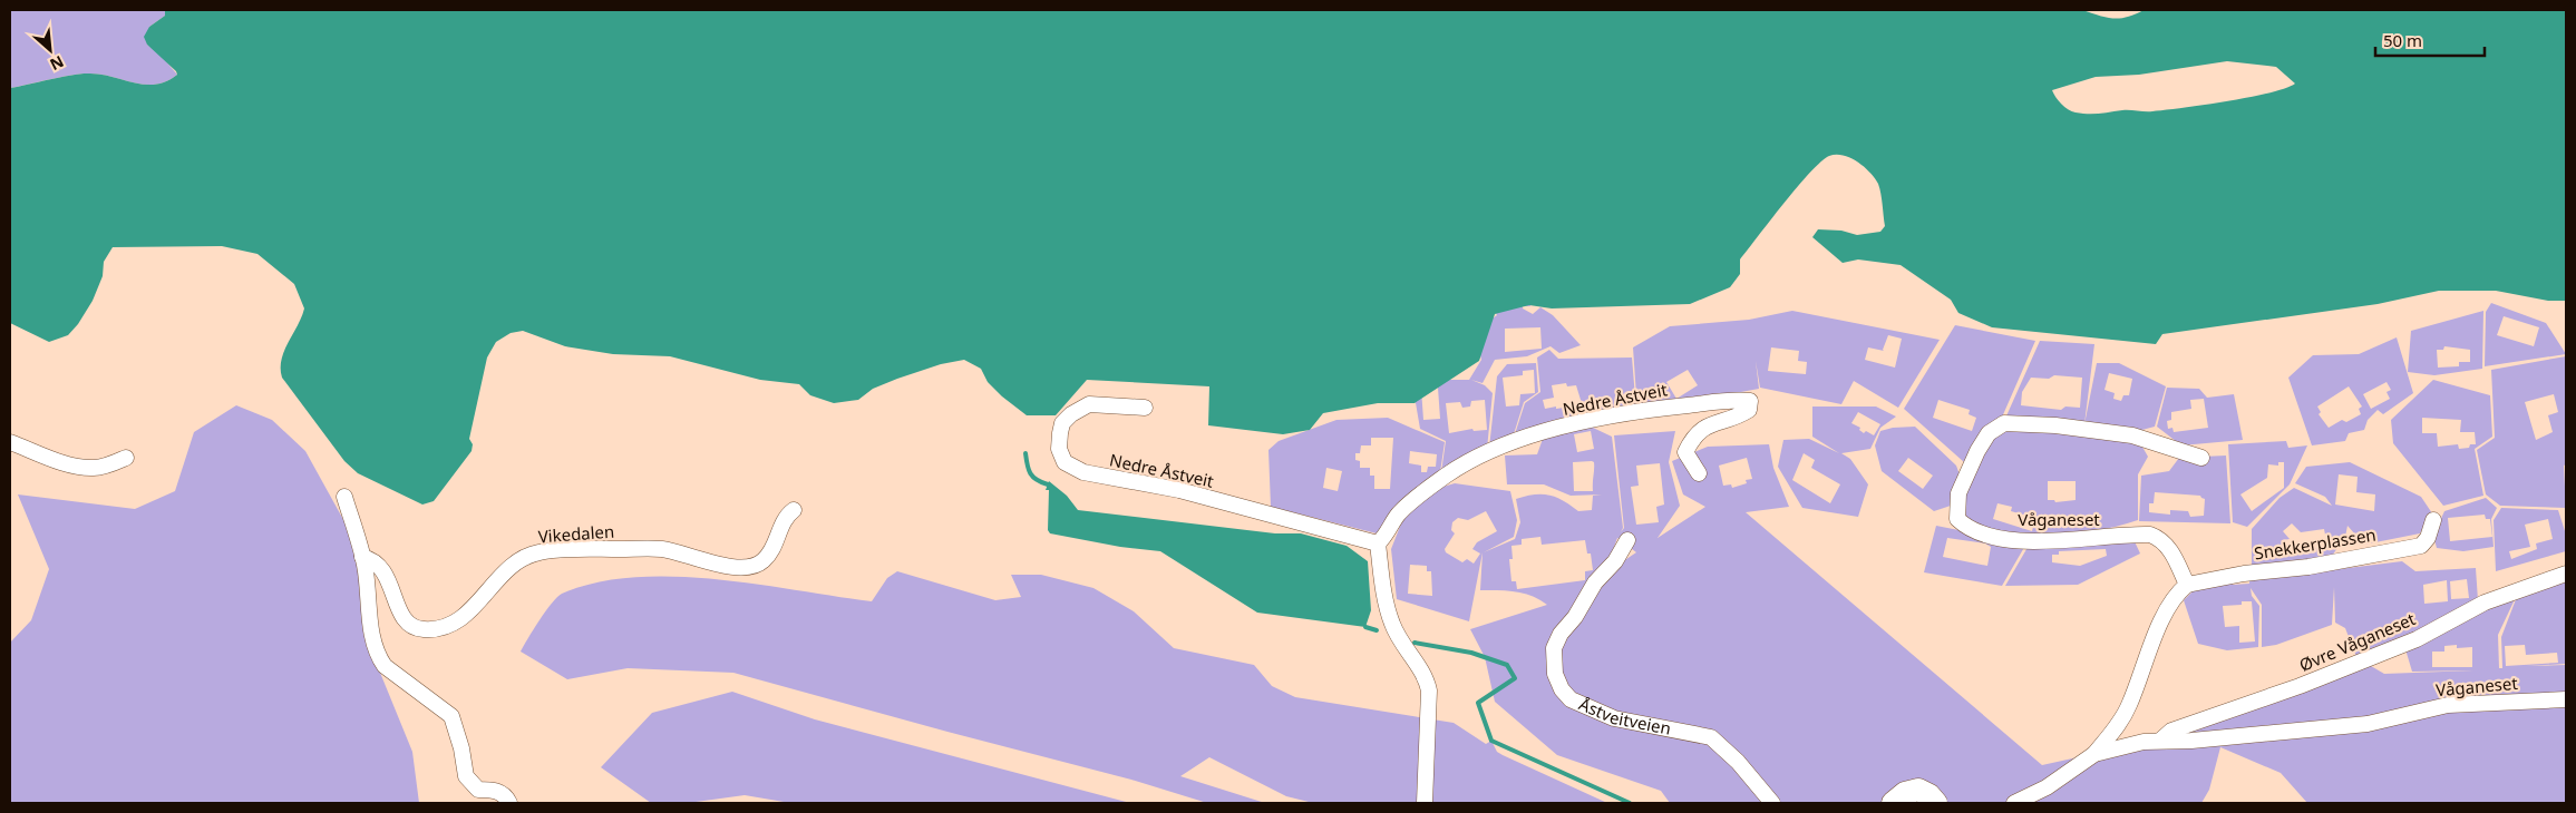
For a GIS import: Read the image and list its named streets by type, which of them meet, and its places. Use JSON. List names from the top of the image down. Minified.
{"streets":{"street":["Nedre Åstveit","Våganeset","Vikedalen","Snekkerplassen","Øvre Våganeset","Åstveitveien"]},"crossings":[["Våganeset","Snekkerplassen"],["Våganeset","Øvre Våganeset"]],"scale_bar":"50 m","north":"bottom right"}
